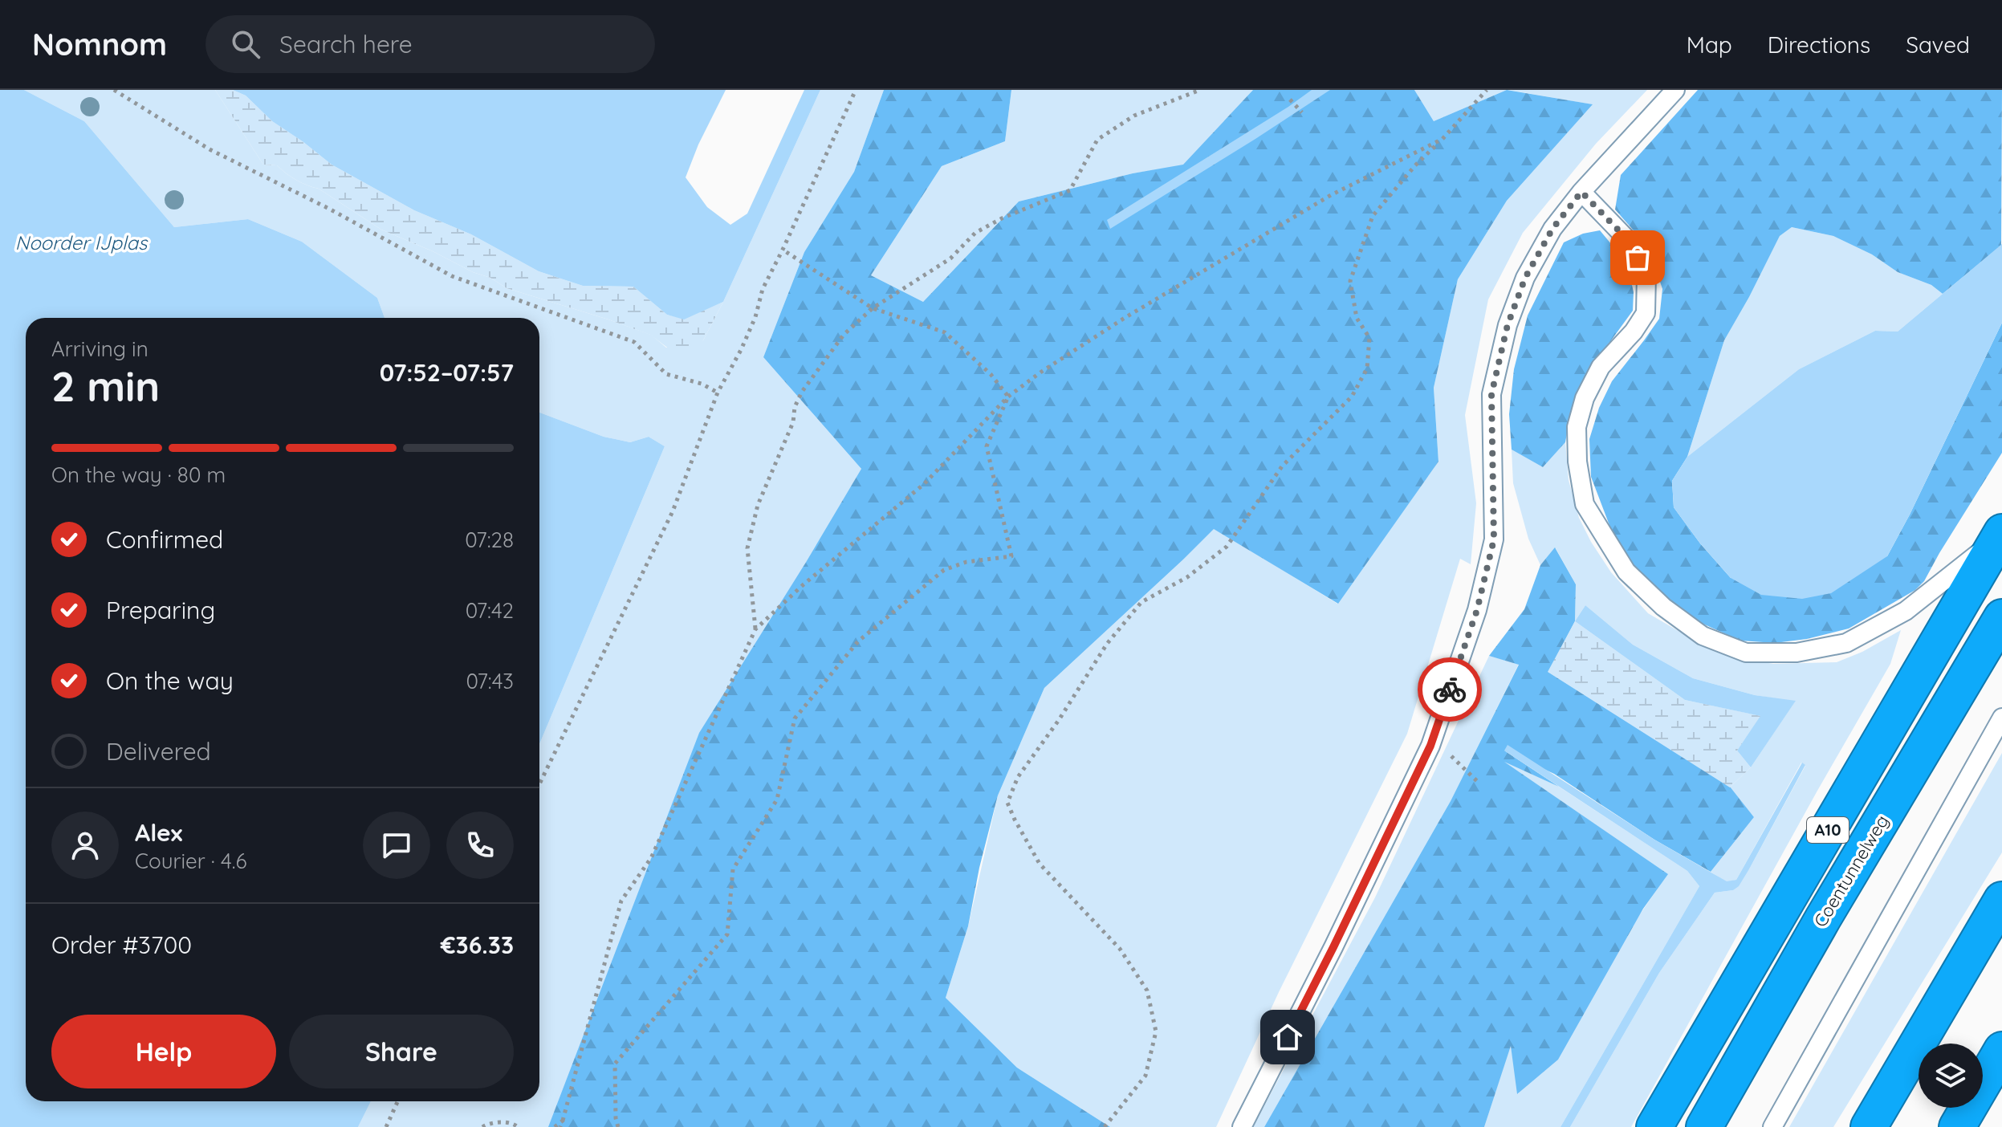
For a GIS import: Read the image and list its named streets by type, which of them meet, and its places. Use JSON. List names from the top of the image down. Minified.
{"streets":{"highway":["A10","Coentunnelweg"]},"water":["Noorder IJplas"],"page":{"header":"Nomnom","search":"Search here","nav":["Map","Directions","Saved"],"heading":["2 min","Arriving in","07:52–07:57"],"panel":["Alex","Courier · 4.6","Order #3700","€36.33"],"bar":"On the way · 80 m","list":[["Confirmed","07:28"],["Preparing","07:42"],["On the way","07:43"],"Delivered"],"buttons":["Help","Share"]}}
